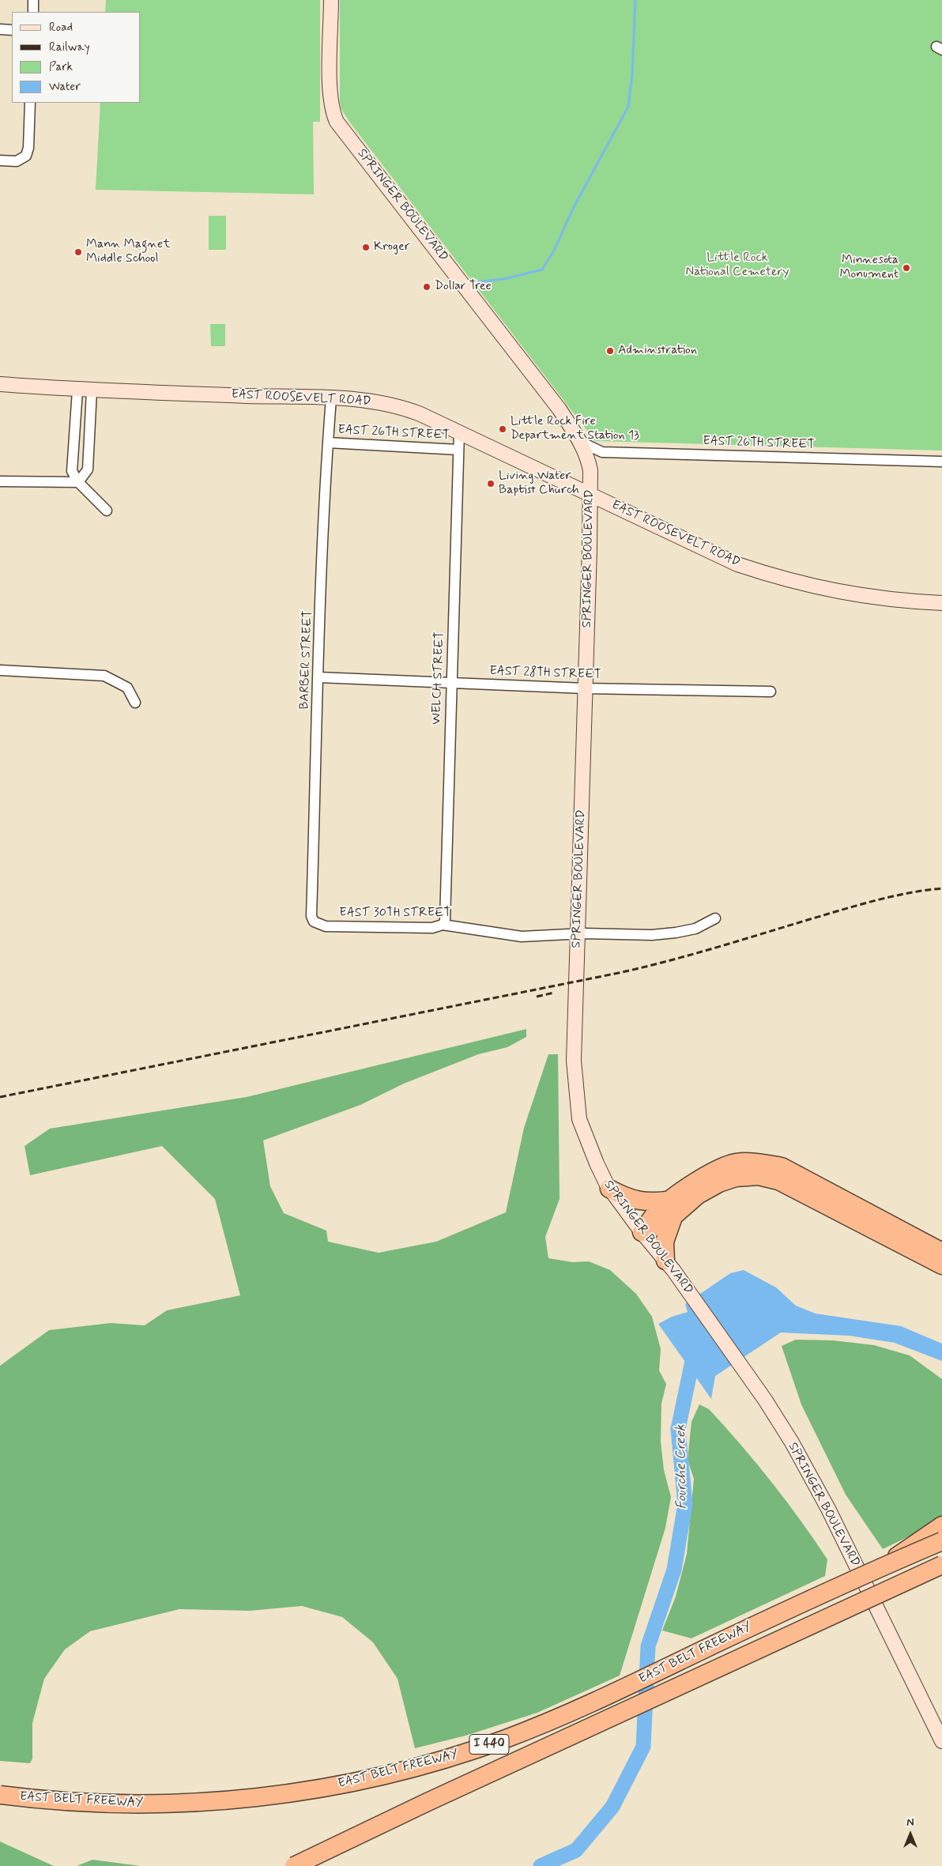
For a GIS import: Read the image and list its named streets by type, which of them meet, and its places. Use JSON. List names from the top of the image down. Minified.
{"streets":{"highway":["EAST BELT FREEWAY","I 440"],"main road":["SPRINGER BOULEVARD","EAST ROOSEVELT ROAD"],"street":["EAST 26TH STREET","BARBER STREET","EAST 28TH STREET","WELCH STREET","EAST 30TH STREET"]},"crossings":[["SPRINGER BOULEVARD","EAST ROOSEVELT ROAD"],["SPRINGER BOULEVARD","EAST 26TH STREET"],["SPRINGER BOULEVARD","EAST 28TH STREET"],["SPRINGER BOULEVARD","EAST 30TH STREET"],["EAST ROOSEVELT ROAD","BARBER STREET"],["EAST ROOSEVELT ROAD","WELCH STREET"],["EAST 26TH STREET","BARBER STREET"],["EAST 26TH STREET","WELCH STREET"],["BARBER STREET","EAST 28TH STREET"],["BARBER STREET","EAST 30TH STREET"],["EAST 28TH STREET","WELCH STREET"],["WELCH STREET","EAST 30TH STREET"]],"water":["Fourche Creek"],"parks":["Little Rock National Cemetery"],"places":["Kroger","Mann Magnet Middle School","Minnesota Monument","Dollar Tree","Adminstration","Little Rock Fire Department Station 13","Living Water Baptist Church"],"legend":["Road","Railway","Park","Water"],"north":"top"}
